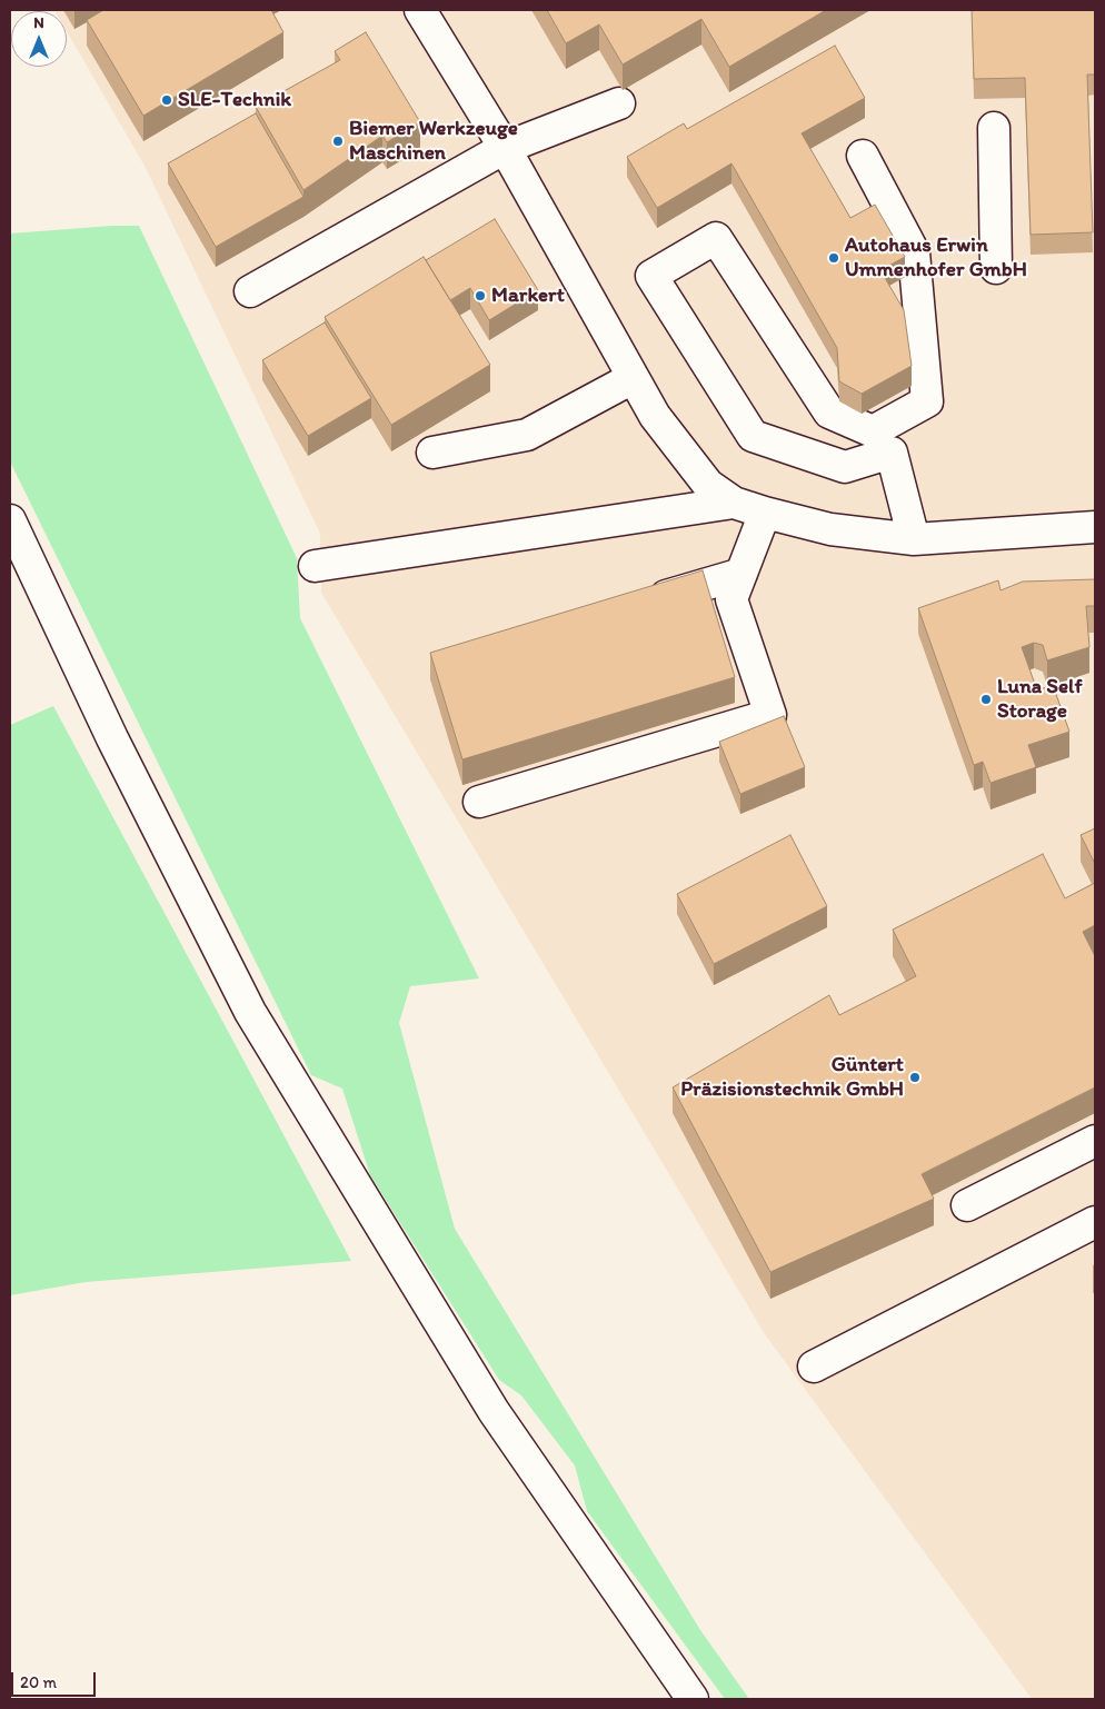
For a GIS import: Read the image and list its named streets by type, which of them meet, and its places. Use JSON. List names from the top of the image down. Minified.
{"places":["SLE-Technik","Biemer Werkzeuge Maschinen","Autohaus Erwin Ummenhofer GmbH","Markert","Luna Self Storage","Güntert Präzisionstechnik GmbH"],"scale_bar":"20 m","north":"top"}
